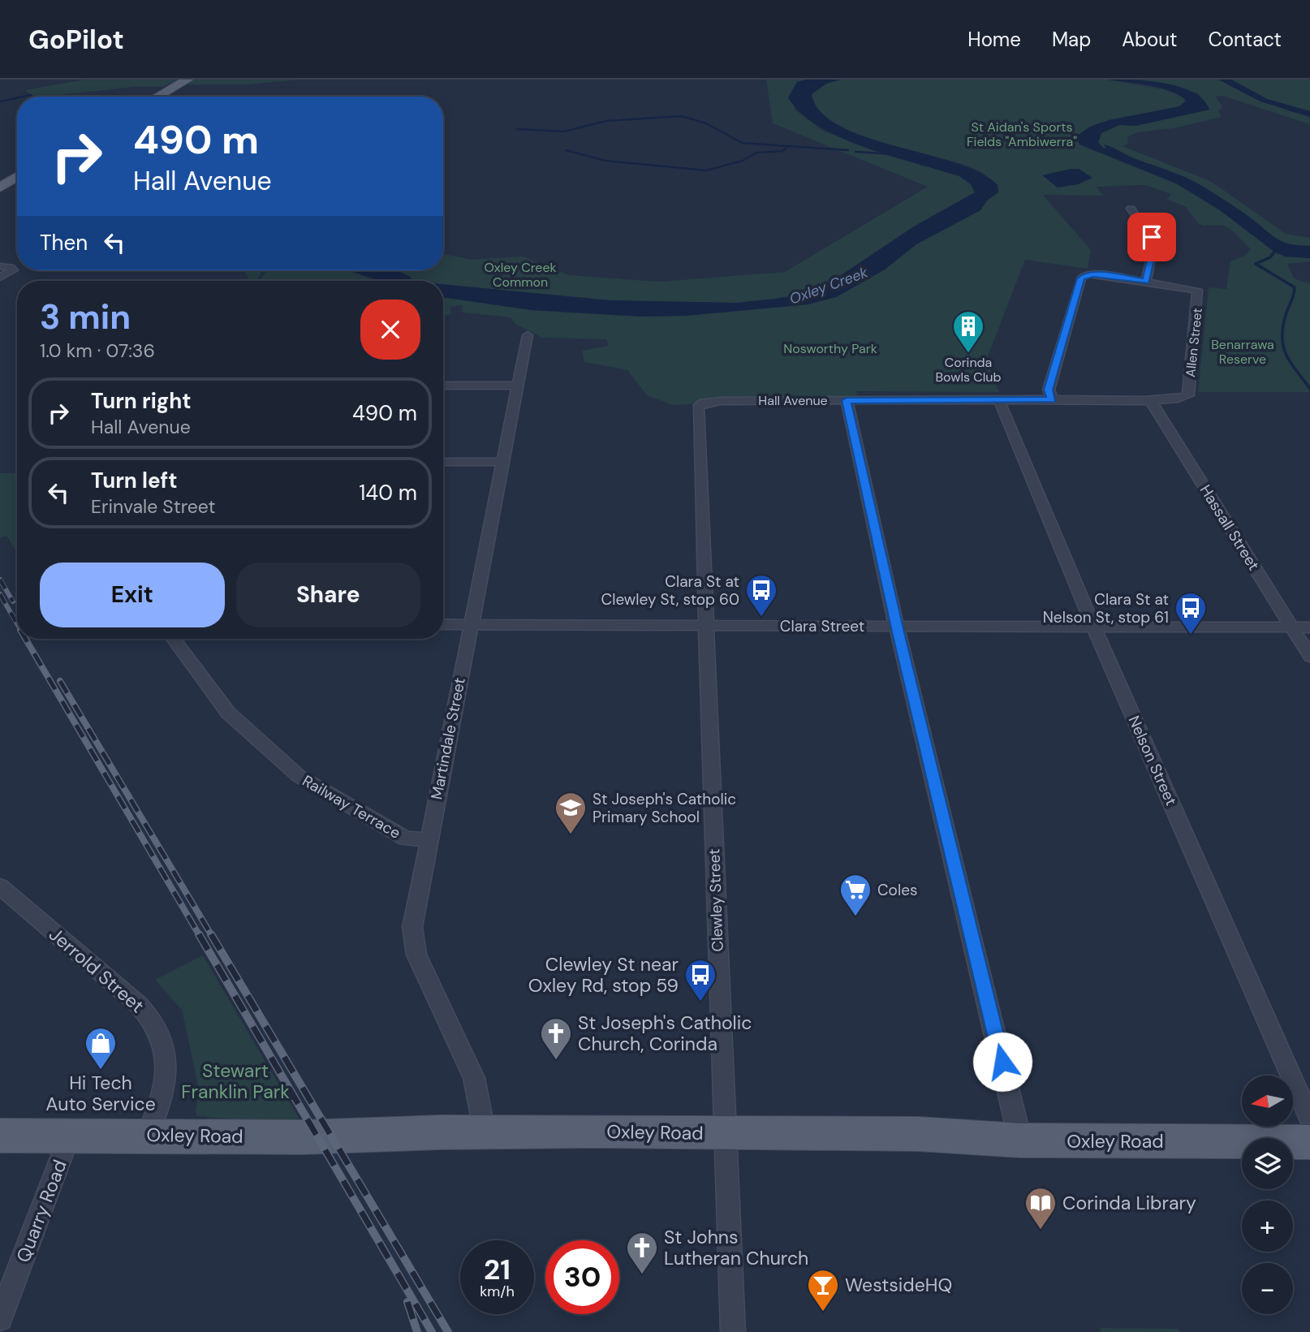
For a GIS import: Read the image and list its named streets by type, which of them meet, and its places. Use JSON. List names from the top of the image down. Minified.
{"streets":{"main road":["Oxley Road"],"street":["Allen Street","Hall Avenue","Hassall Street","Clara Street","Martindale Street","Nelson Street","Railway Terrace","Clewley Street","Jerrold Street","Quarry Road"]},"crossings":[["Allen Street","Hall Avenue"],["Hall Avenue","Hassall Street"],["Hall Avenue","Nelson Street"],["Hall Avenue","Clewley Street"],["Hassall Street","Clara Street"],["Clara Street","Martindale Street"],["Clara Street","Nelson Street"],["Clara Street","Clewley Street"],["Martindale Street","Railway Terrace"],["Martindale Street","Oxley Road"],["Clewley Street","Oxley Road"],["Jerrold Street","Oxley Road"],["Oxley Road","Quarry Road"]],"water":["Oxley Creek"],"parks":["St Aidan's Sports Fields \"Ambiwerra\"","Oxley Creek Common","Benarrawa Reserve","Nosworthy Park","Stewart Franklin Park"],"places":{"building":["Corinda Bowls Club"],"bus stop":["Clara St at Clewley St, stop 60","Clara St at Nelson St, stop 61","Clewley St near Oxley Rd, stop 59"],"school or university":["St Joseph's Catholic Primary School"],"supermarket":["Coles"],"church":["St Joseph's Catholic Church, Corinda","St Johns Lutheran Church"],"shop":["Hi Tech Auto Service"],"library":["Corinda Library"],"bar":["WestsideHQ"]},"north":"left","page":{"header":"GoPilot","nav":["Home","Map","About","Contact"],"turn":["490 m","Hall Avenue"],"then":"Then","heading":["3 min","1.0 km · 07:36"],"list":[{"name":"Turn right","note":"Hall Avenue","value":"490 m"},{"name":"Turn left","note":"Erinvale Street","value":"140 m"}],"buttons":["Exit","Share"],"map_buttons":["+","−"],"speed":"21 km/h","limit":"30"}}
